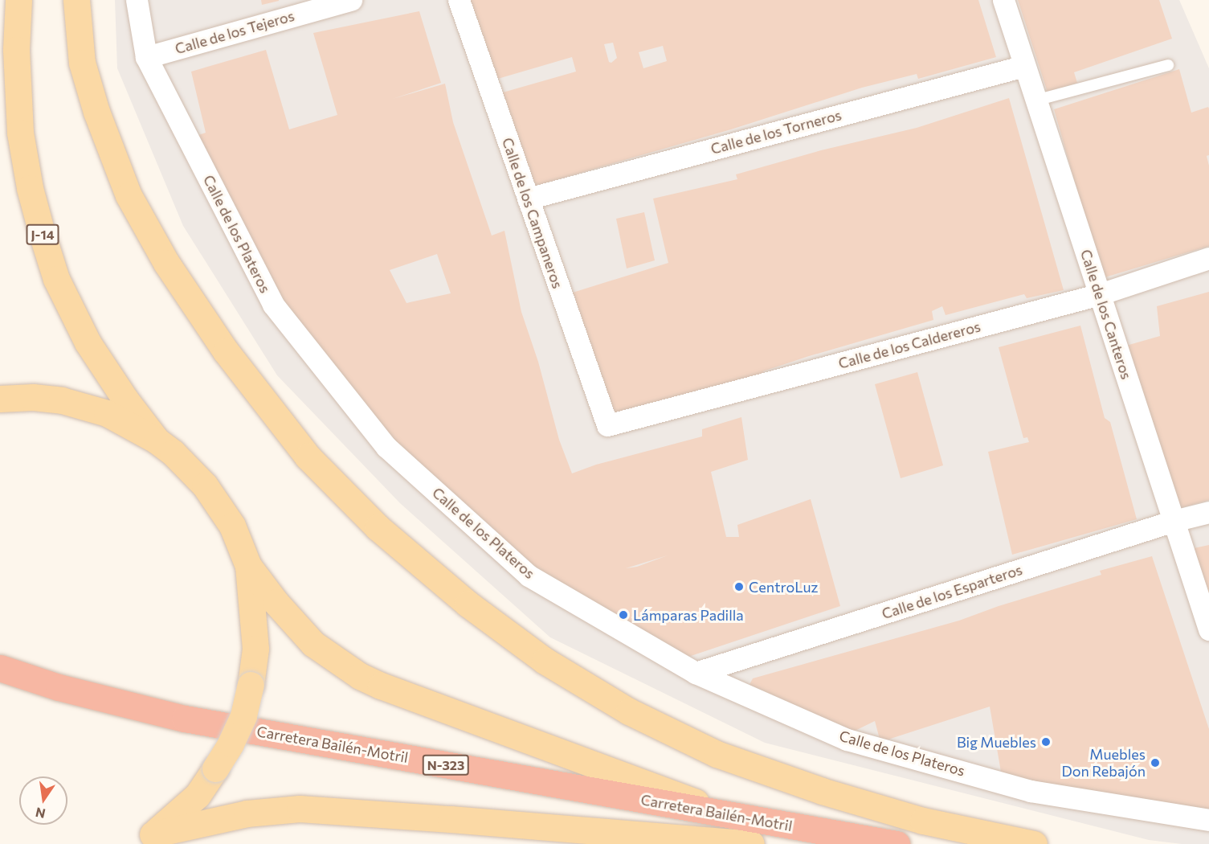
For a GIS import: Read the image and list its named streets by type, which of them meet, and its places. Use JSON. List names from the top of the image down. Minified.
{"streets":{"highway":["Carretera Bailén-Motril","N-323"],"main road":["J-14"],"street":["Calle de los Tejeros","Calle de los Torneros","Calle de los Campaneros","Calle de los Plateros","Calle de los Canteros","Calle de los Caldereros","Calle de los Esparteros"]},"crossings":[["Calle de los Tejeros","Calle de los Plateros"],["Calle de los Torneros","Calle de los Campaneros"],["Calle de los Torneros","Calle de los Canteros"],["Calle de los Campaneros","Calle de los Caldereros"],["Calle de los Plateros","Calle de los Esparteros"],["Calle de los Canteros","Calle de los Caldereros"],["Calle de los Canteros","Calle de los Esparteros"]],"places":["CentroLuz","Lámparas Padilla","Big Muebles","Muebles Don Rebajón"],"north":"bottom"}
